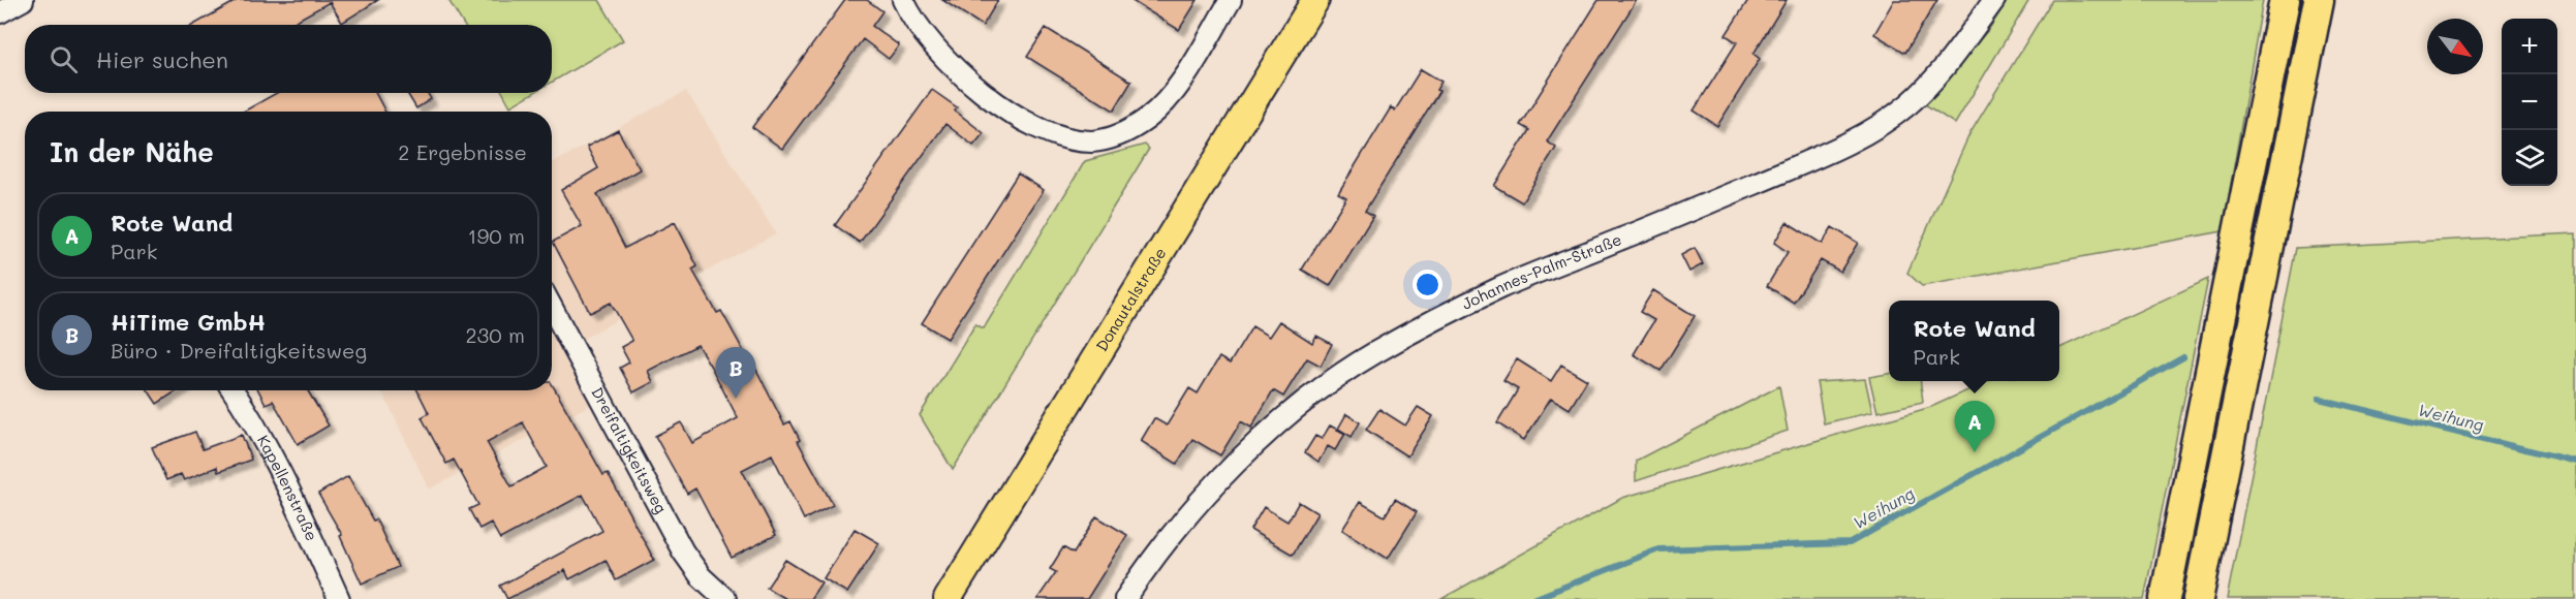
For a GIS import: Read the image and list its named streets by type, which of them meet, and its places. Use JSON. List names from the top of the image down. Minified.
{"streets":{"main road":["Donautalstraße"],"street":["Johannes-Palm-Straße","Dreifaltigkeitsweg","Kapellenstraße"]},"water":["Weihung"],"north":"bottom right","page":{"map_buttons":["+","−"],"search":"Hier suchen","heading":["In der Nähe","2 Ergebnisse"],"list":[{"mark":"A","name":"Rote Wand","note":"Park","value":"190 m"},{"mark":"B","name":"HiTime GmbH","note":"Büro · Dreifaltigkeitsweg","value":"230 m"}],"popup":["Rote Wand","Park"],"pins":["B","A"]}}
